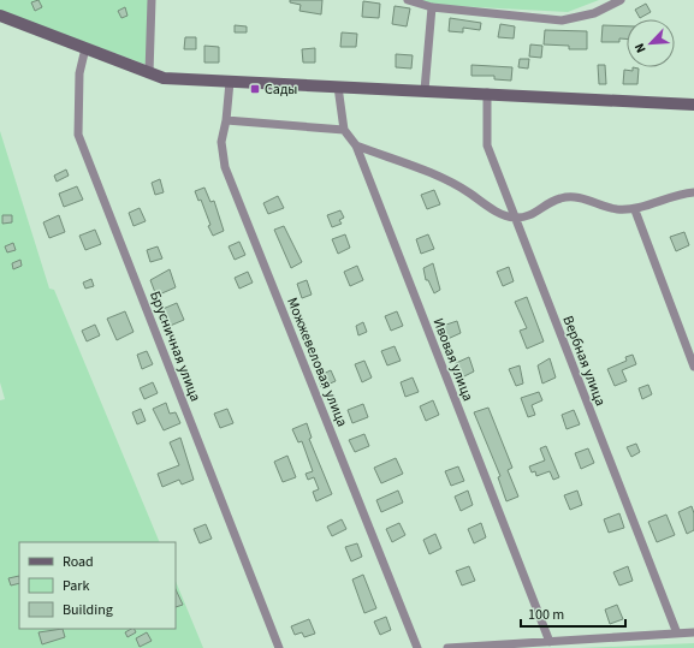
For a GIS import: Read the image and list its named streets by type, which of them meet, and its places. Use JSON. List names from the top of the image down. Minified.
{"streets":{"street":["Брусничная улица","Ивовая улица","Вербная улица","Можжевеловая улица"]},"places":{"transit":["Сады"]},"legend":["Road","Park","Building"],"scale_bar":"100 m","north":"bottom left"}
